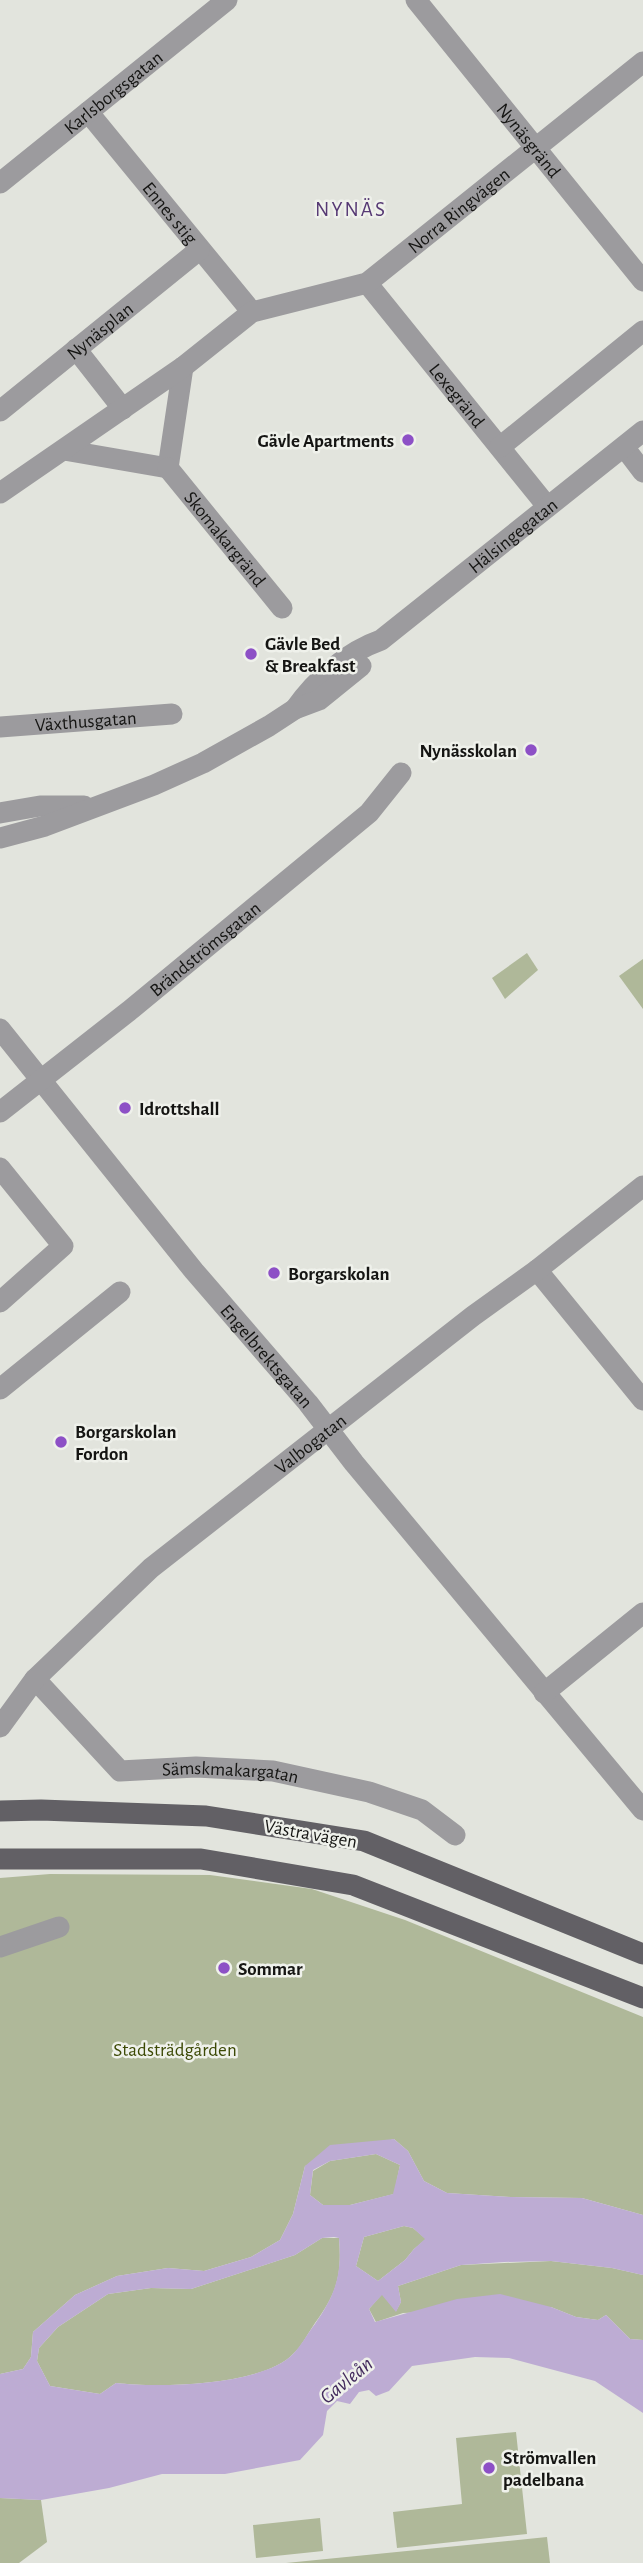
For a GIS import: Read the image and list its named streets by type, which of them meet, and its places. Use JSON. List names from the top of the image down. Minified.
{"streets":{"main road":["Västra vägen"],"street":["Karlsborgsgatan","Nynäsgränd","Norra Ringvägen","Ennes stig","Nynäsplan","Lexegränd","Hälsingegatan","Skomakargränd","Växthusgatan","Brändströmsgatan","Engelbrektsgatan","Valbogatan","Sämskmakargatan"]},"crossings":[["Karlsborgsgatan","Ennes stig"],["Nynäsgränd","Norra Ringvägen"],["Norra Ringvägen","Ennes stig"],["Norra Ringvägen","Lexegränd"],["Ennes stig","Nynäsplan"],["Lexegränd","Hälsingegatan"],["Brändströmsgatan","Engelbrektsgatan"],["Engelbrektsgatan","Valbogatan"],["Valbogatan","Sämskmakargatan"]],"districts":["NYNÄS"],"water":["Gavleån"],"parks":["Stadsträdgården"],"places":["Gävle Apartments","Gävle Bed & Breakfast","Nynässkolan","Idrottshall","Borgarskolan","Borgarskolan Fordon","Sommar","Strömvallen padelbana"]}
